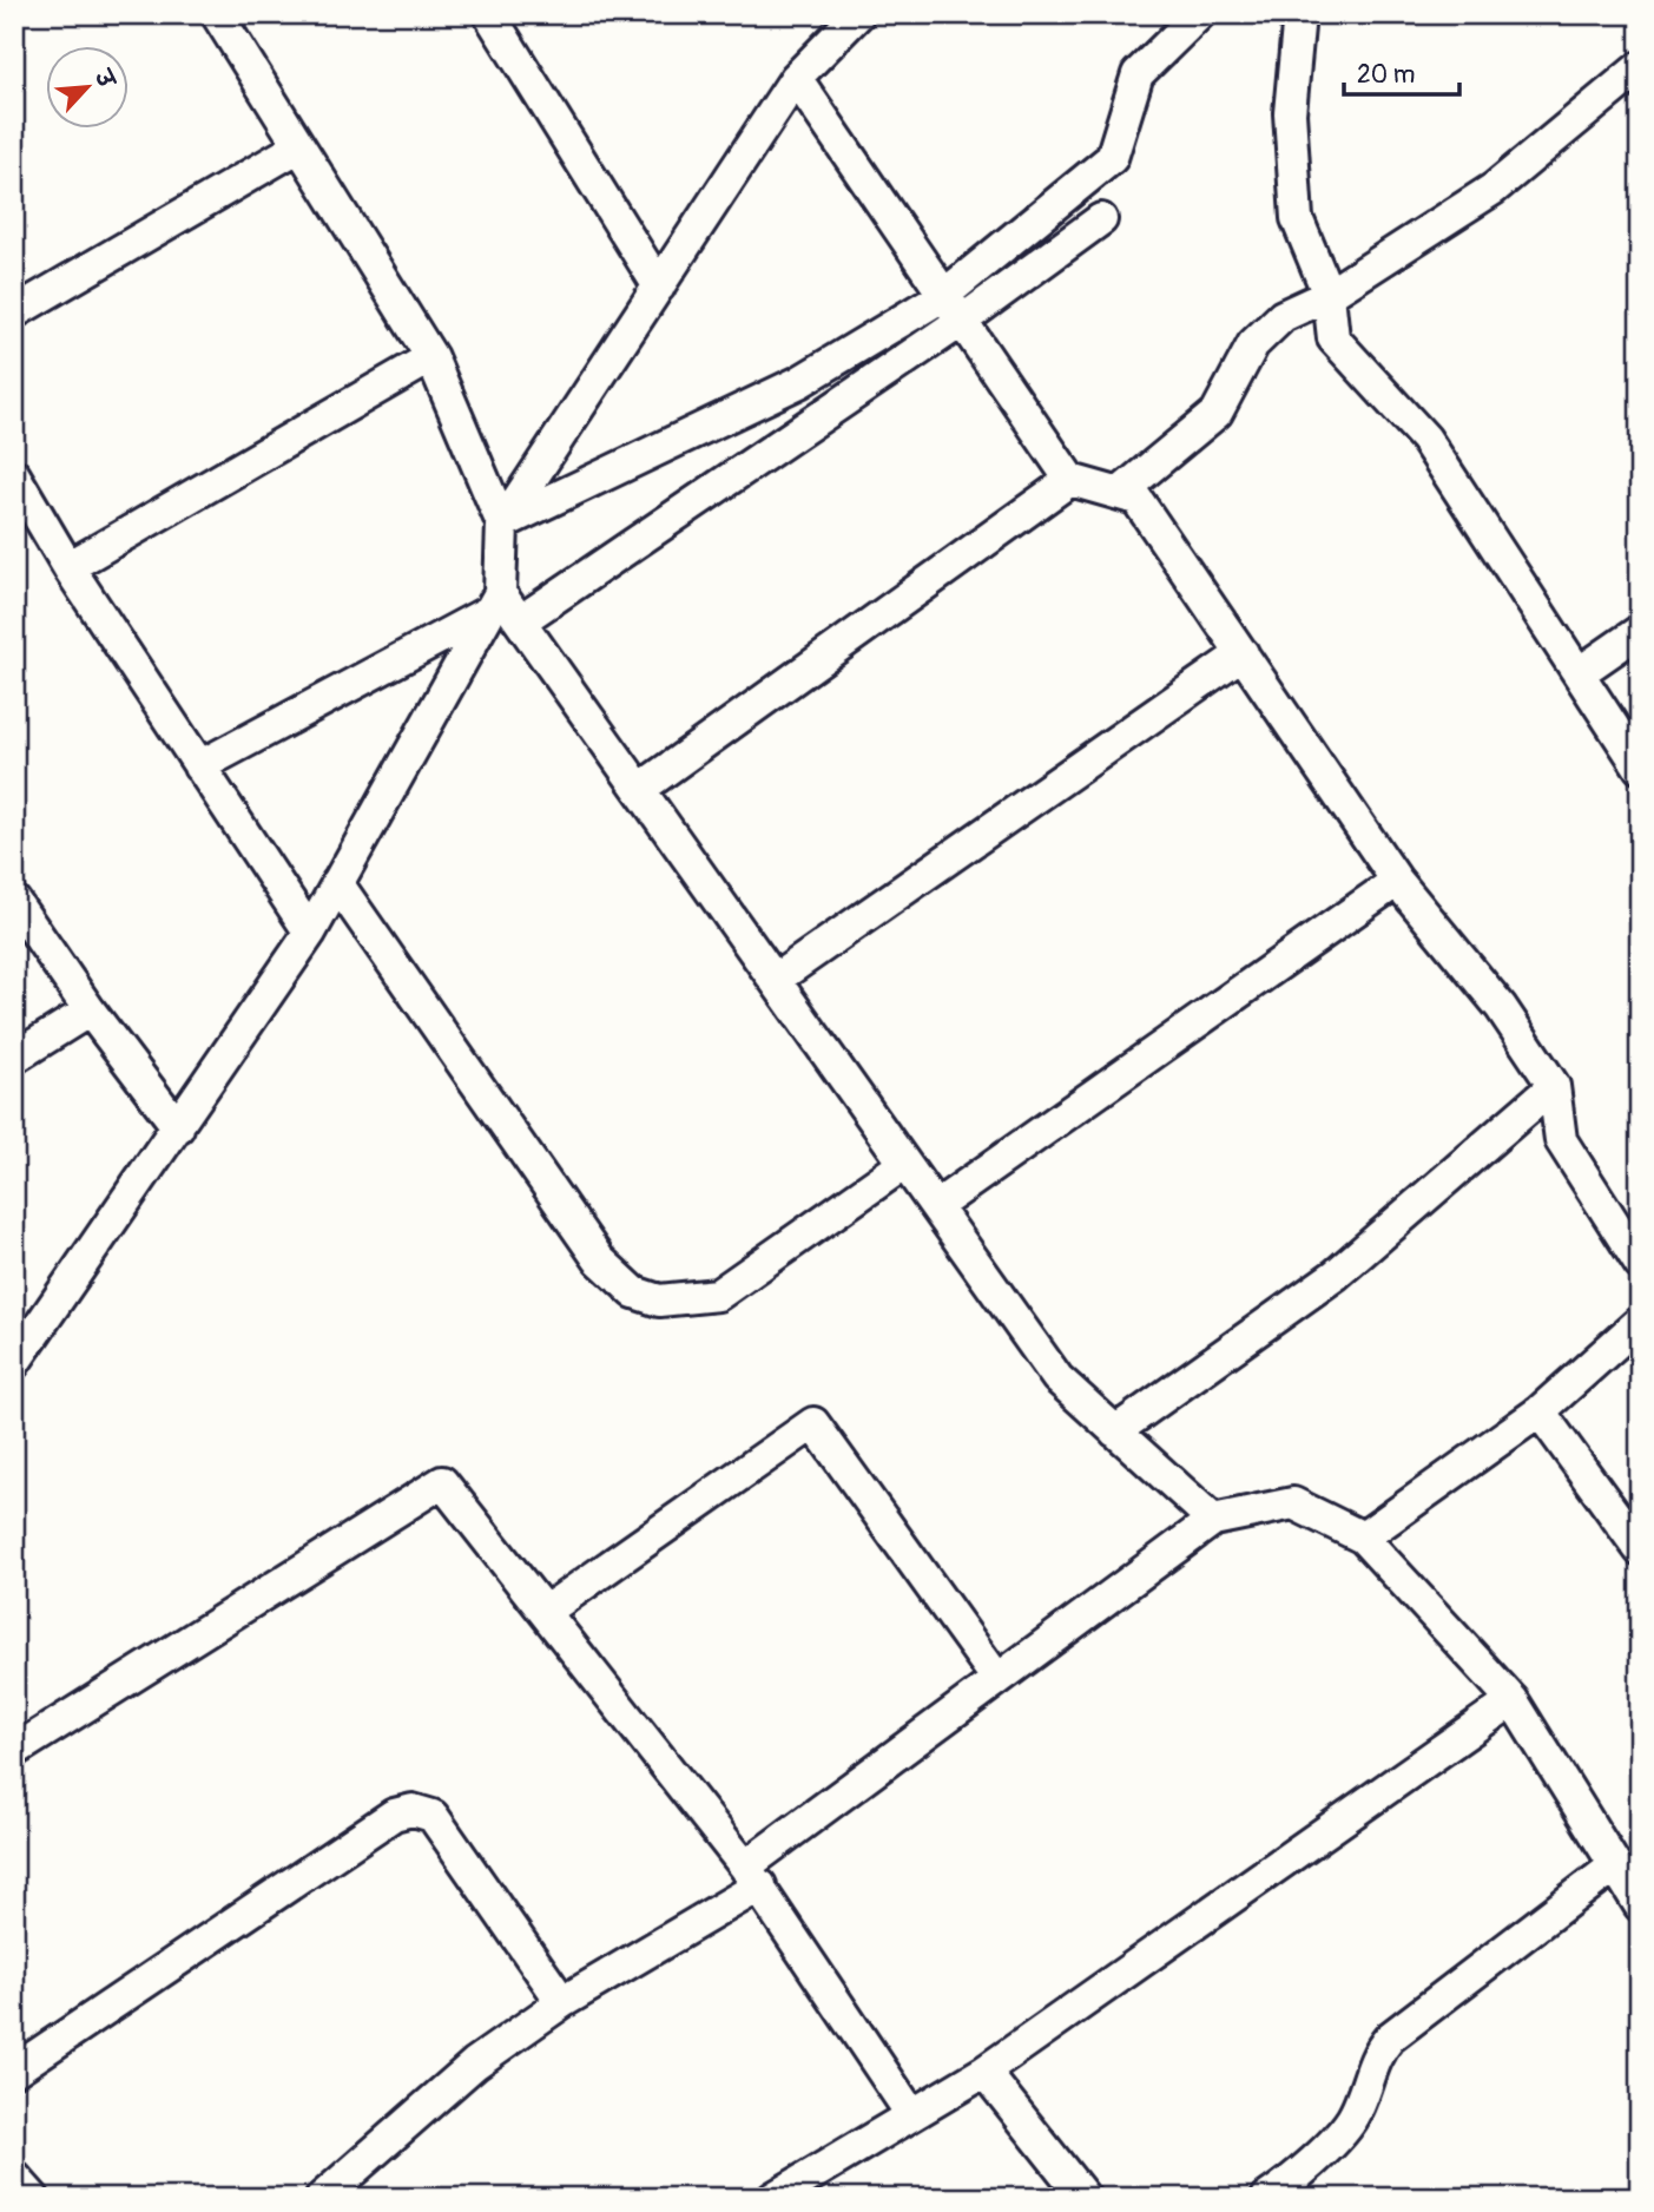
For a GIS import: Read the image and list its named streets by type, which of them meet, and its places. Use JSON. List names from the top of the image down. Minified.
{"scale_bar":"20 m","north":"top right"}
